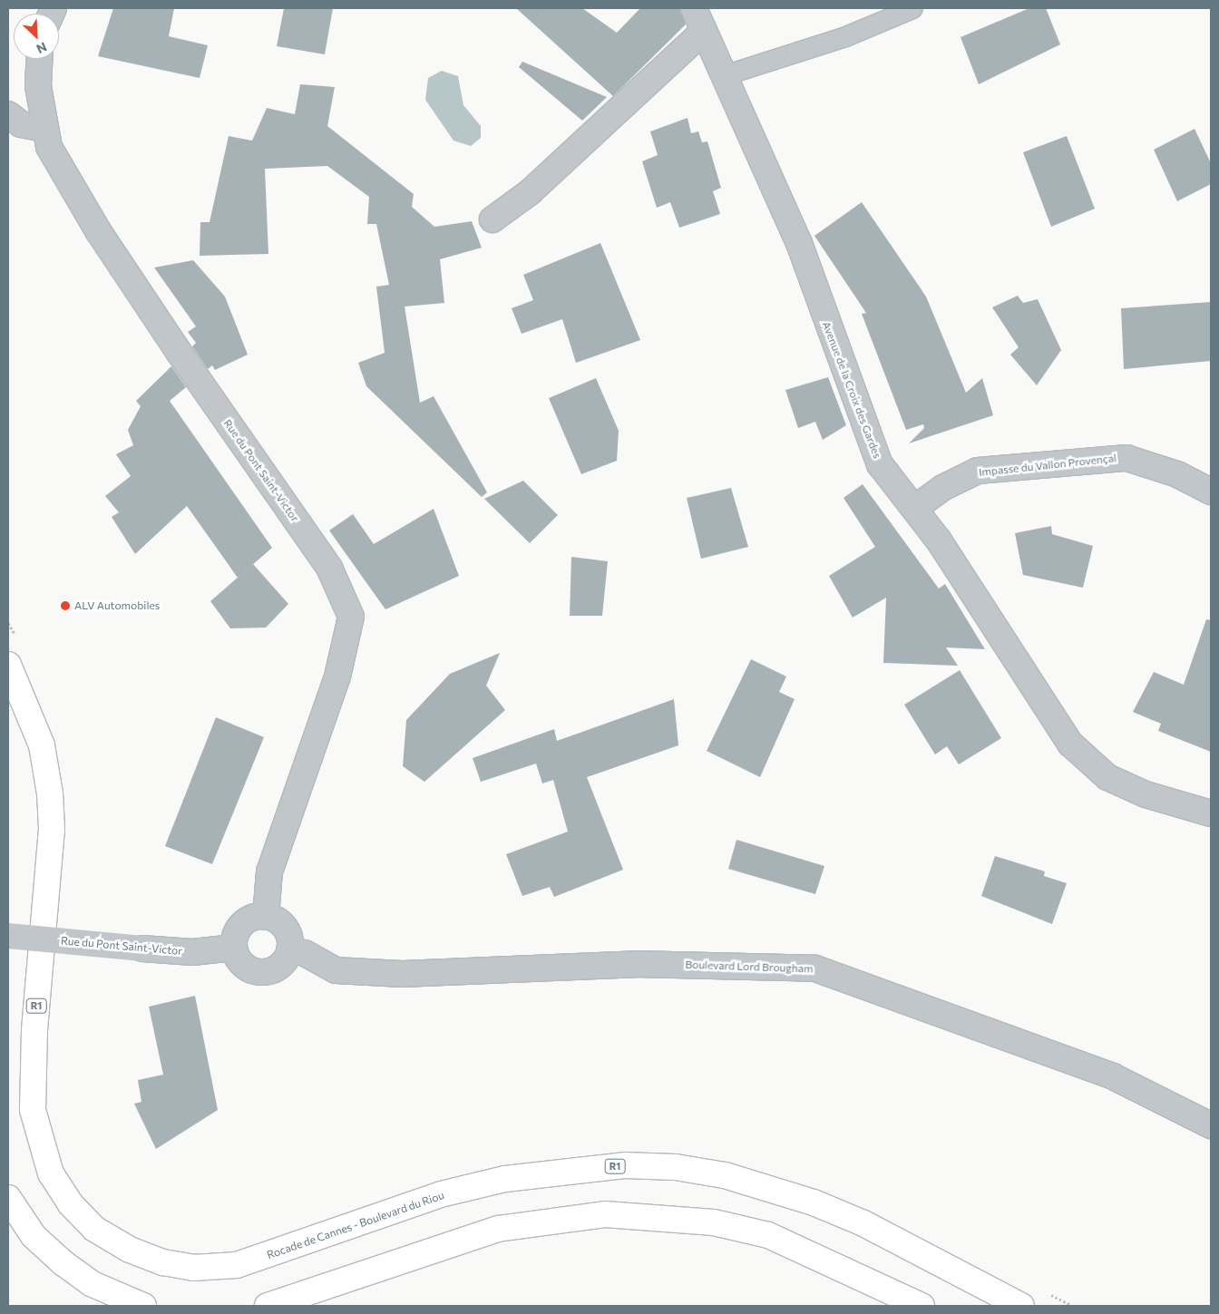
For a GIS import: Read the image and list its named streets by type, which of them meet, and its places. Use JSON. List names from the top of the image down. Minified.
{"streets":{"highway":["R1","Rocade de Cannes - Boulevard du Riou"],"street":["Avenue de la Croix des Gardes","Impasse du Vallon Provençal","Rue du Pont Saint-Victor","Boulevard Lord Brougham"]},"crossings":[["Avenue de la Croix des Gardes","Impasse du Vallon Provençal"],["Rue du Pont Saint-Victor","Boulevard Lord Brougham"]],"places":["ALV Automobiles"],"north":"bottom right"}
